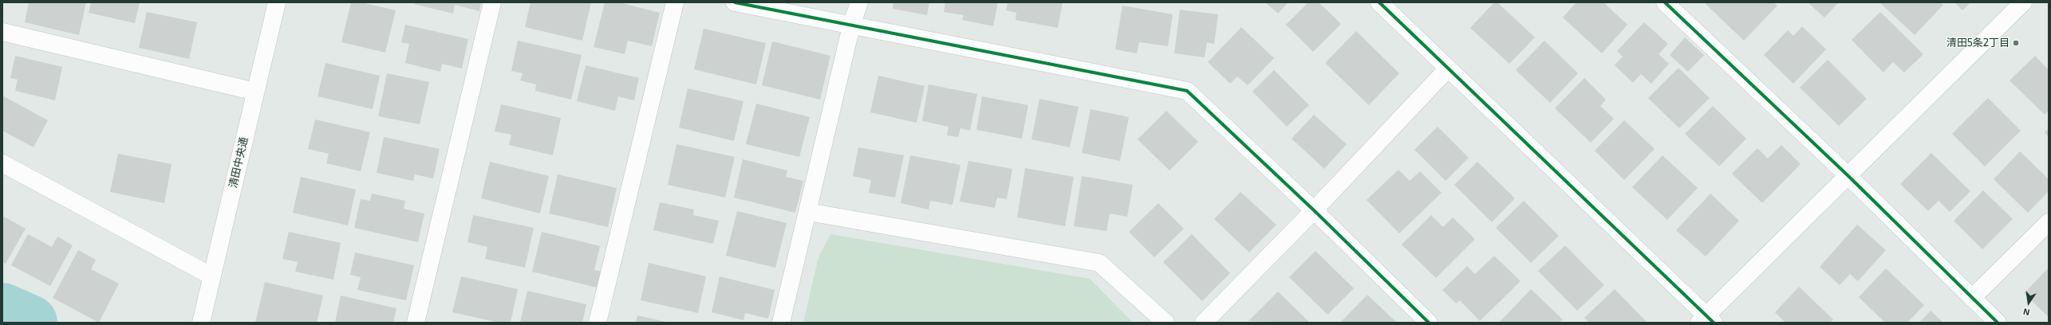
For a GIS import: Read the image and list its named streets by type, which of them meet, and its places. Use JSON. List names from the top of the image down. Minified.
{"streets":{"street":["清田中央通"]},"places":["清田5条2丁目"],"north":"bottom"}
